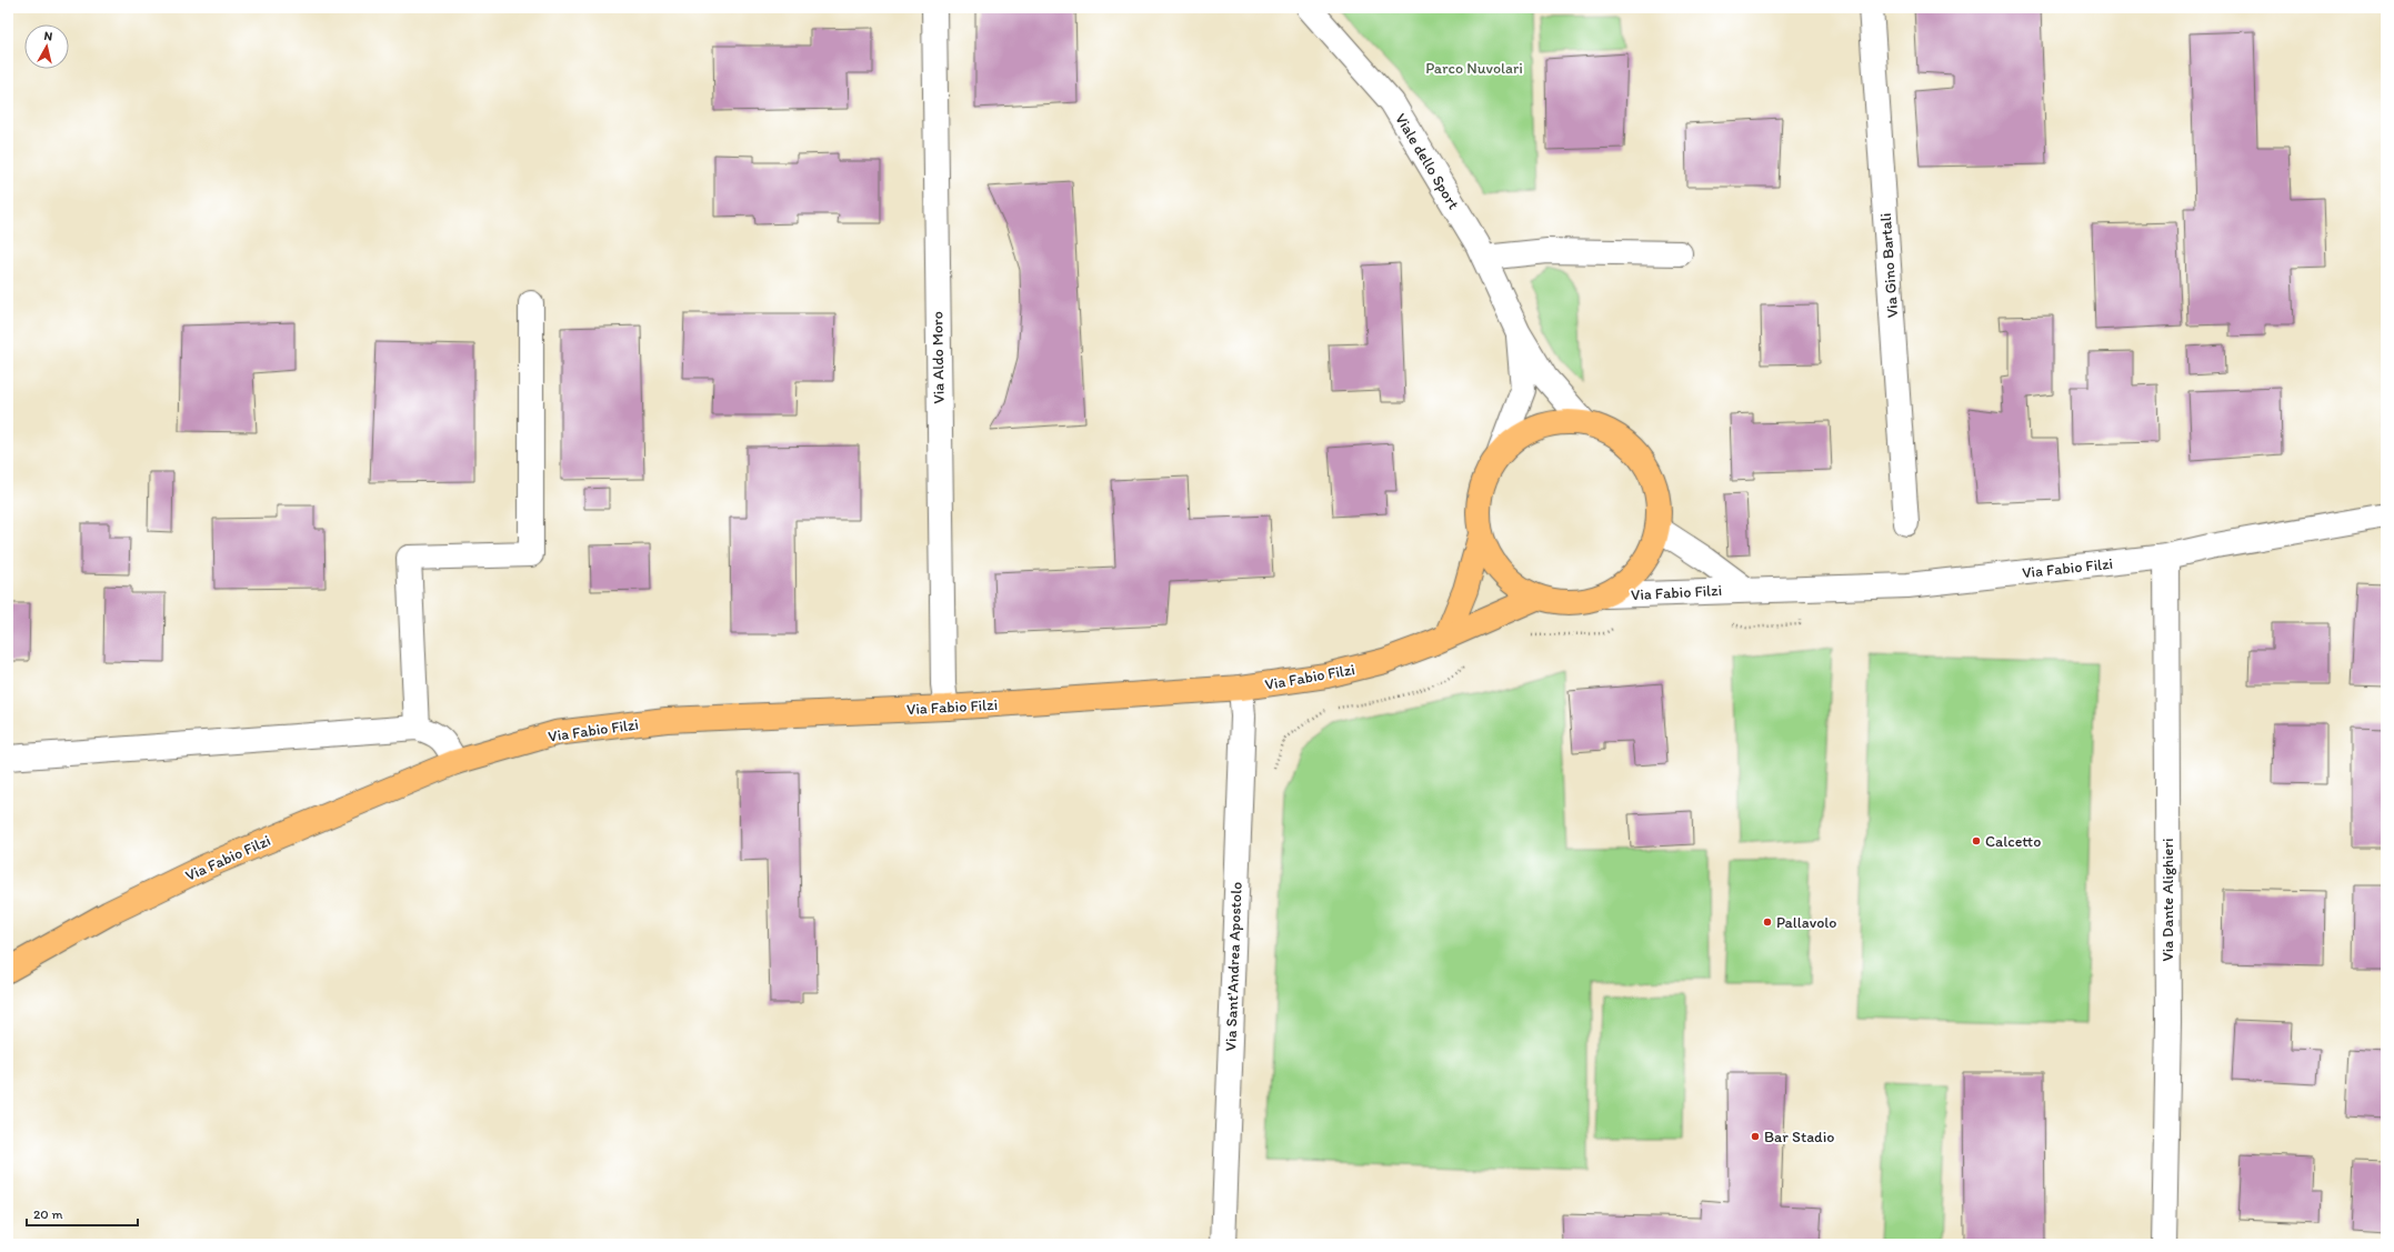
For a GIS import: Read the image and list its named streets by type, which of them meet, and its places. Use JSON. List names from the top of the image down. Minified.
{"streets":{"main road":["Via Fabio Filzi"],"street":["Viale dello Sport","Via Gino Bartali","Via Aldo Moro","Via Dante Alighieri","Via Sant'Andrea Apostolo"]},"crossings":[["Viale dello Sport","Via Fabio Filzi"],["Via Aldo Moro","Via Fabio Filzi"],["Via Fabio Filzi","Via Dante Alighieri"],["Via Fabio Filzi","Via Sant'Andrea Apostolo"]],"parks":["Parco Nuvolari"],"places":["Calcetto","Pallavolo","Bar Stadio"],"scale_bar":"20 m","north":"top"}
